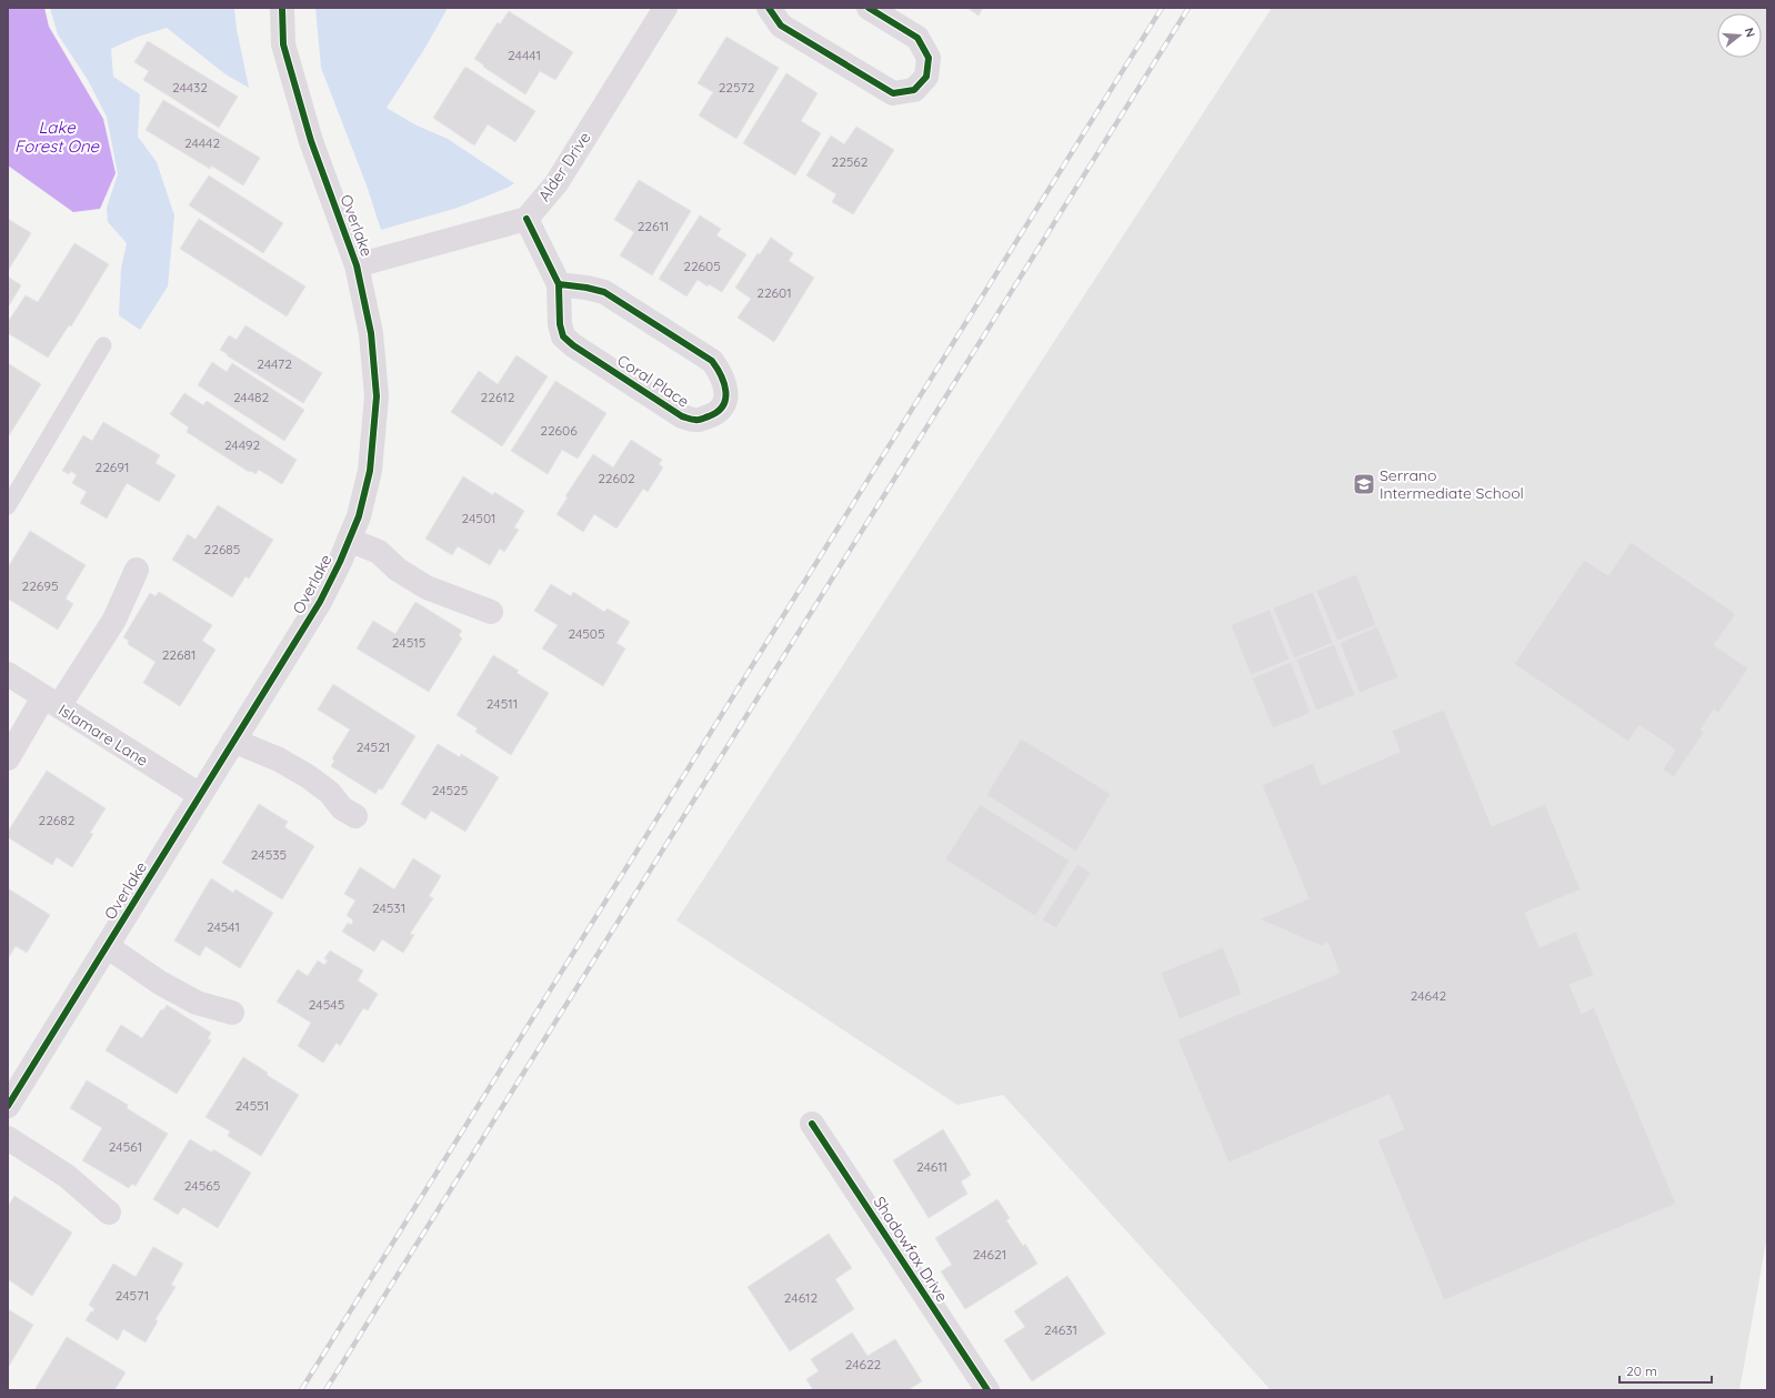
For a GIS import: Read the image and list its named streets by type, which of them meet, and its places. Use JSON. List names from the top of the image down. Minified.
{"streets":{"street":["Alder Drive","Overlake","Coral Place","Islamare Lane","Shadowfax Drive"]},"crossings":[["Alder Drive","Coral Place"],["Overlake","Islamare Lane"]],"water":["Lake Forest One"],"places":{"school or university":["Serrano Intermediate School"]},"house_numbers":["24441","24432","22572","24442","22562","22611","22605","22601","24472","24482","22612","22606","24492","22691","22602","24501","22685","22695","24505","24515","22681","24511","24521","24525","22682","24535","24531","24541","24642","24545","24551","24561","24611","24565","24621","24571","24612","24631","24622"],"scale_bar":"20 m","north":"right"}
